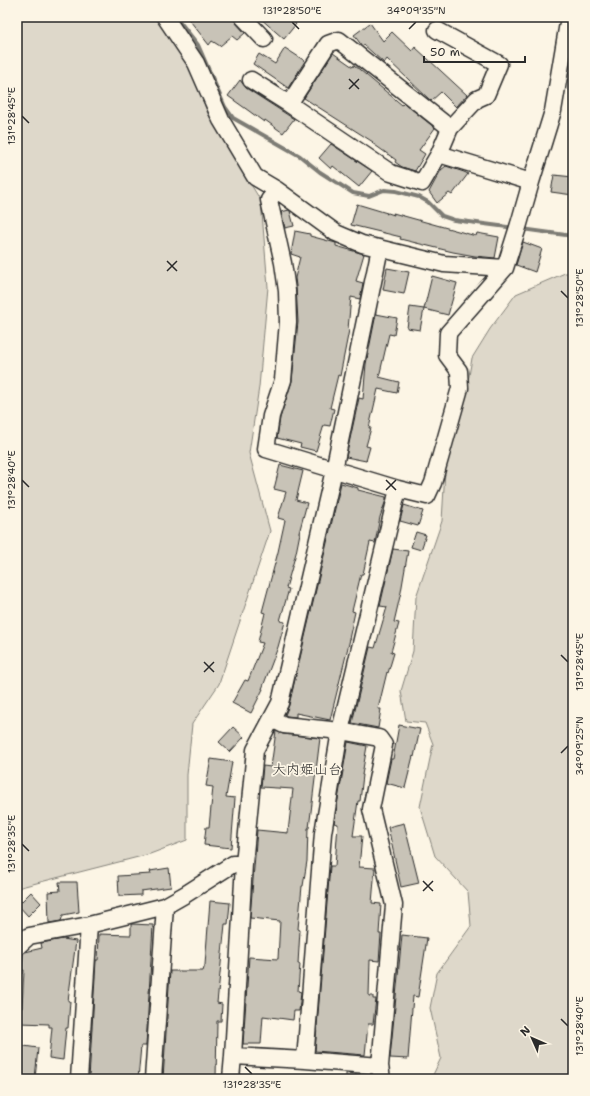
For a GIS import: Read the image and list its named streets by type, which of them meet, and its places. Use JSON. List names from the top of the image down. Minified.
{"districts":["大内姫山台"],"scale_bar":"50 m","north":"top left","coordinates":["131°28'50\"E","34°09'35\"N","131°28'45\"E","131°28'40\"E","34°09'25\"N","131°28'35\"E"]}
